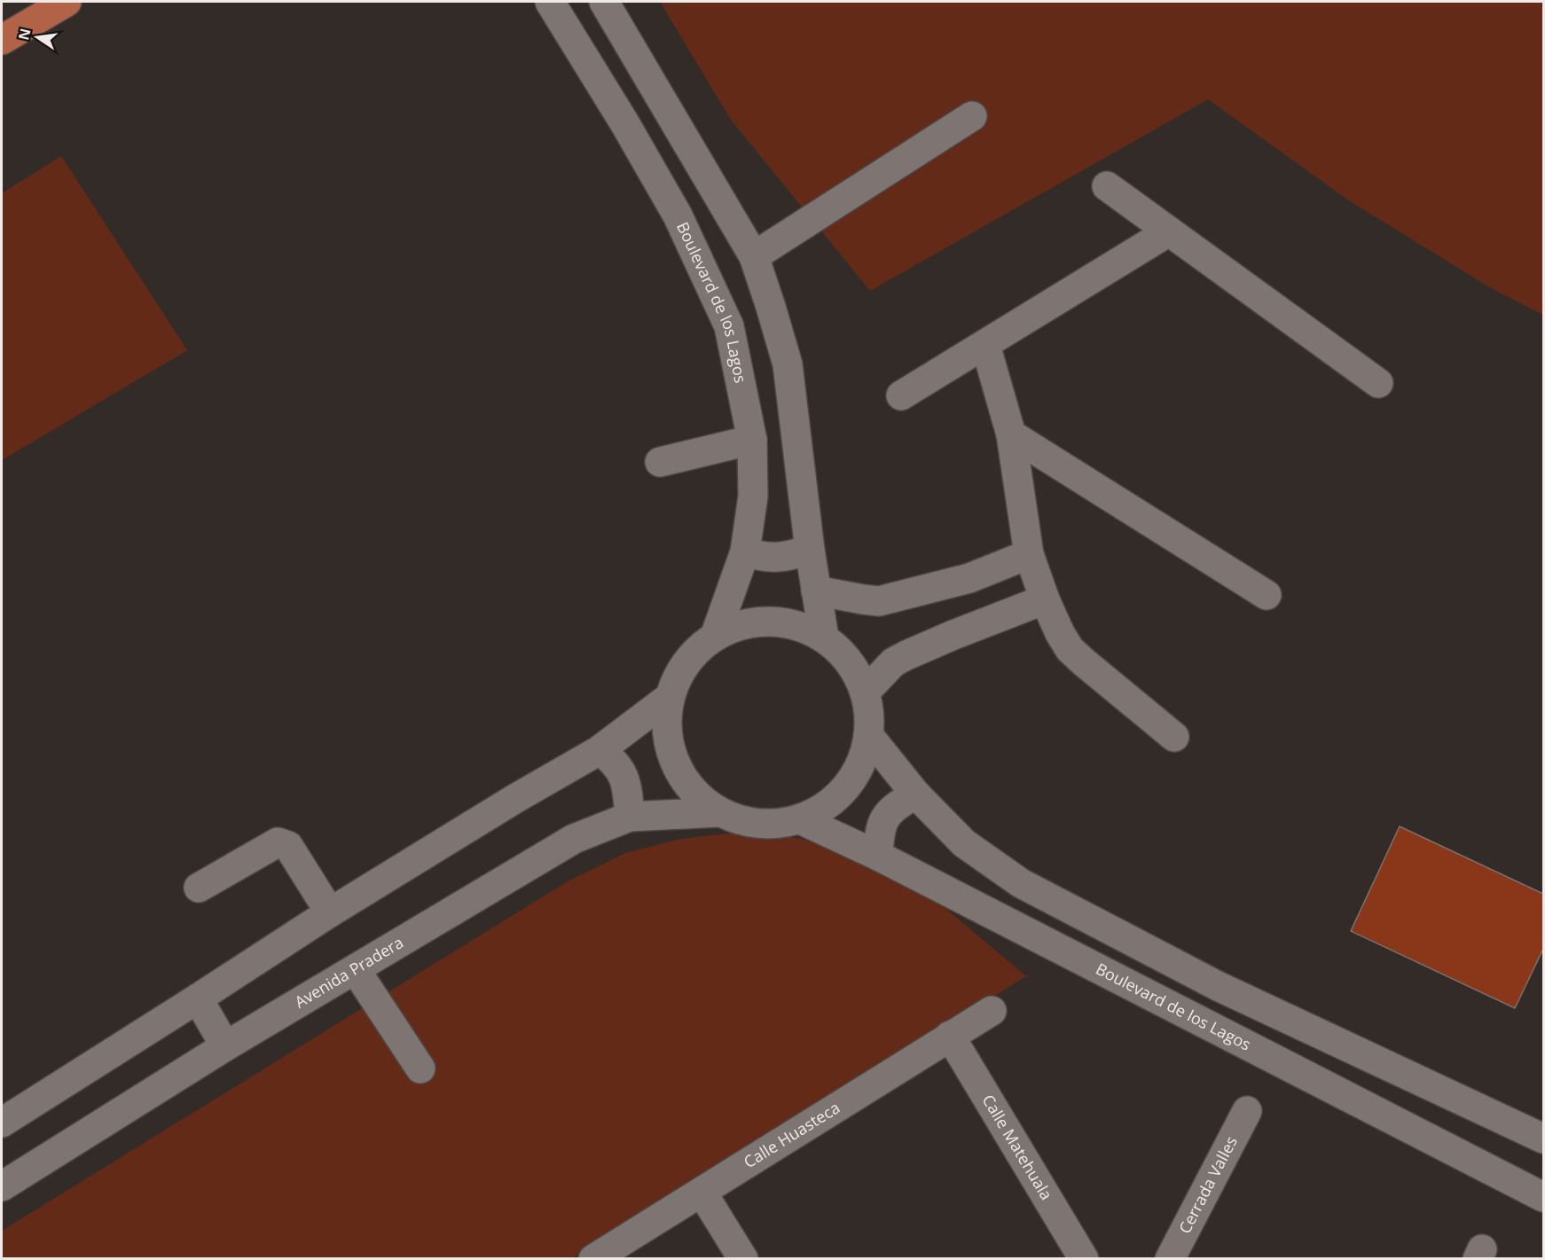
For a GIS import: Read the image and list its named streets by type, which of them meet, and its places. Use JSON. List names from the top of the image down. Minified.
{"streets":{"street":["Boulevard de los Lagos","Avenida Pradera","Calle Huasteca","Calle Matehuala","Cerrada Valles"]},"crossings":[["Calle Huasteca","Calle Matehuala"]],"north":"left"}
